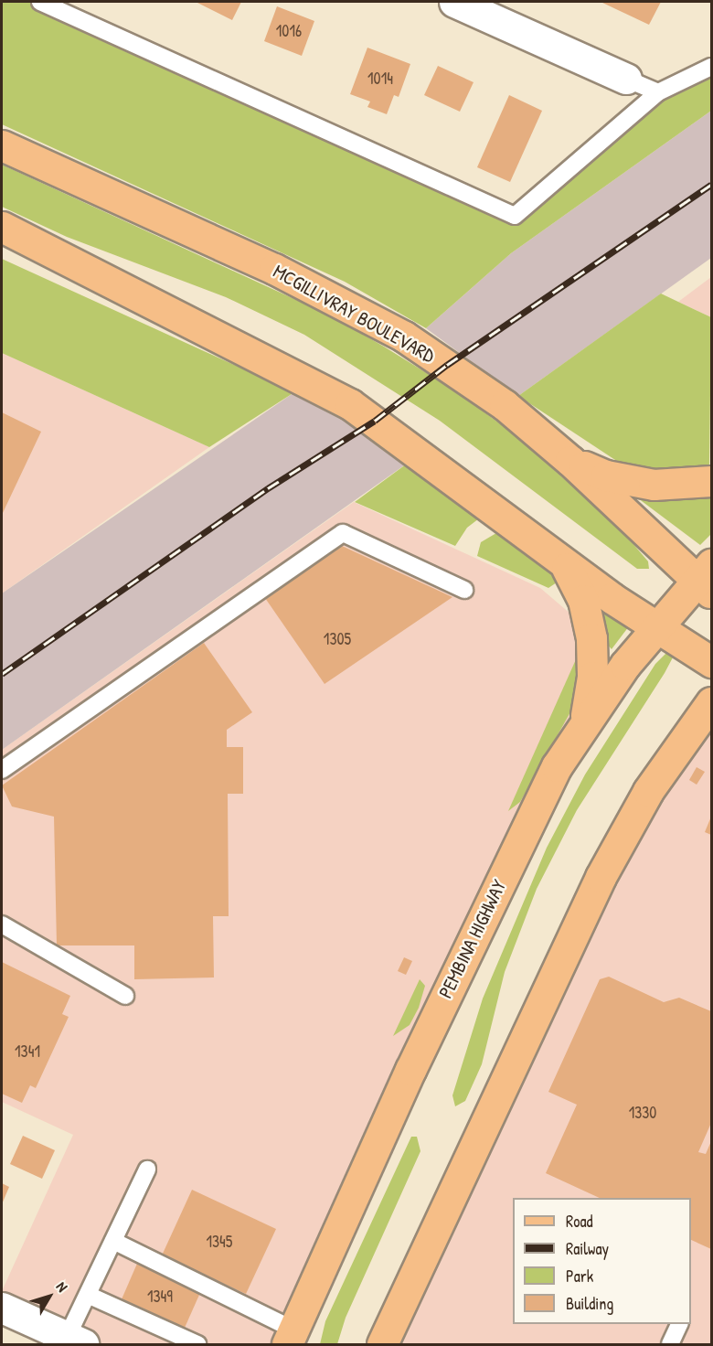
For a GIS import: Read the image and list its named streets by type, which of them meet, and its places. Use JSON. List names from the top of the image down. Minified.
{"streets":{"main road":["MCGILLIVRAY BOULEVARD","PEMBINA HIGHWAY"]},"crossings":[["MCGILLIVRAY BOULEVARD","PEMBINA HIGHWAY"]],"house_numbers":["1016","1014","1305","1341","1330","1345","1349"],"legend":["Road","Railway","Park","Building"],"north":"top right"}
